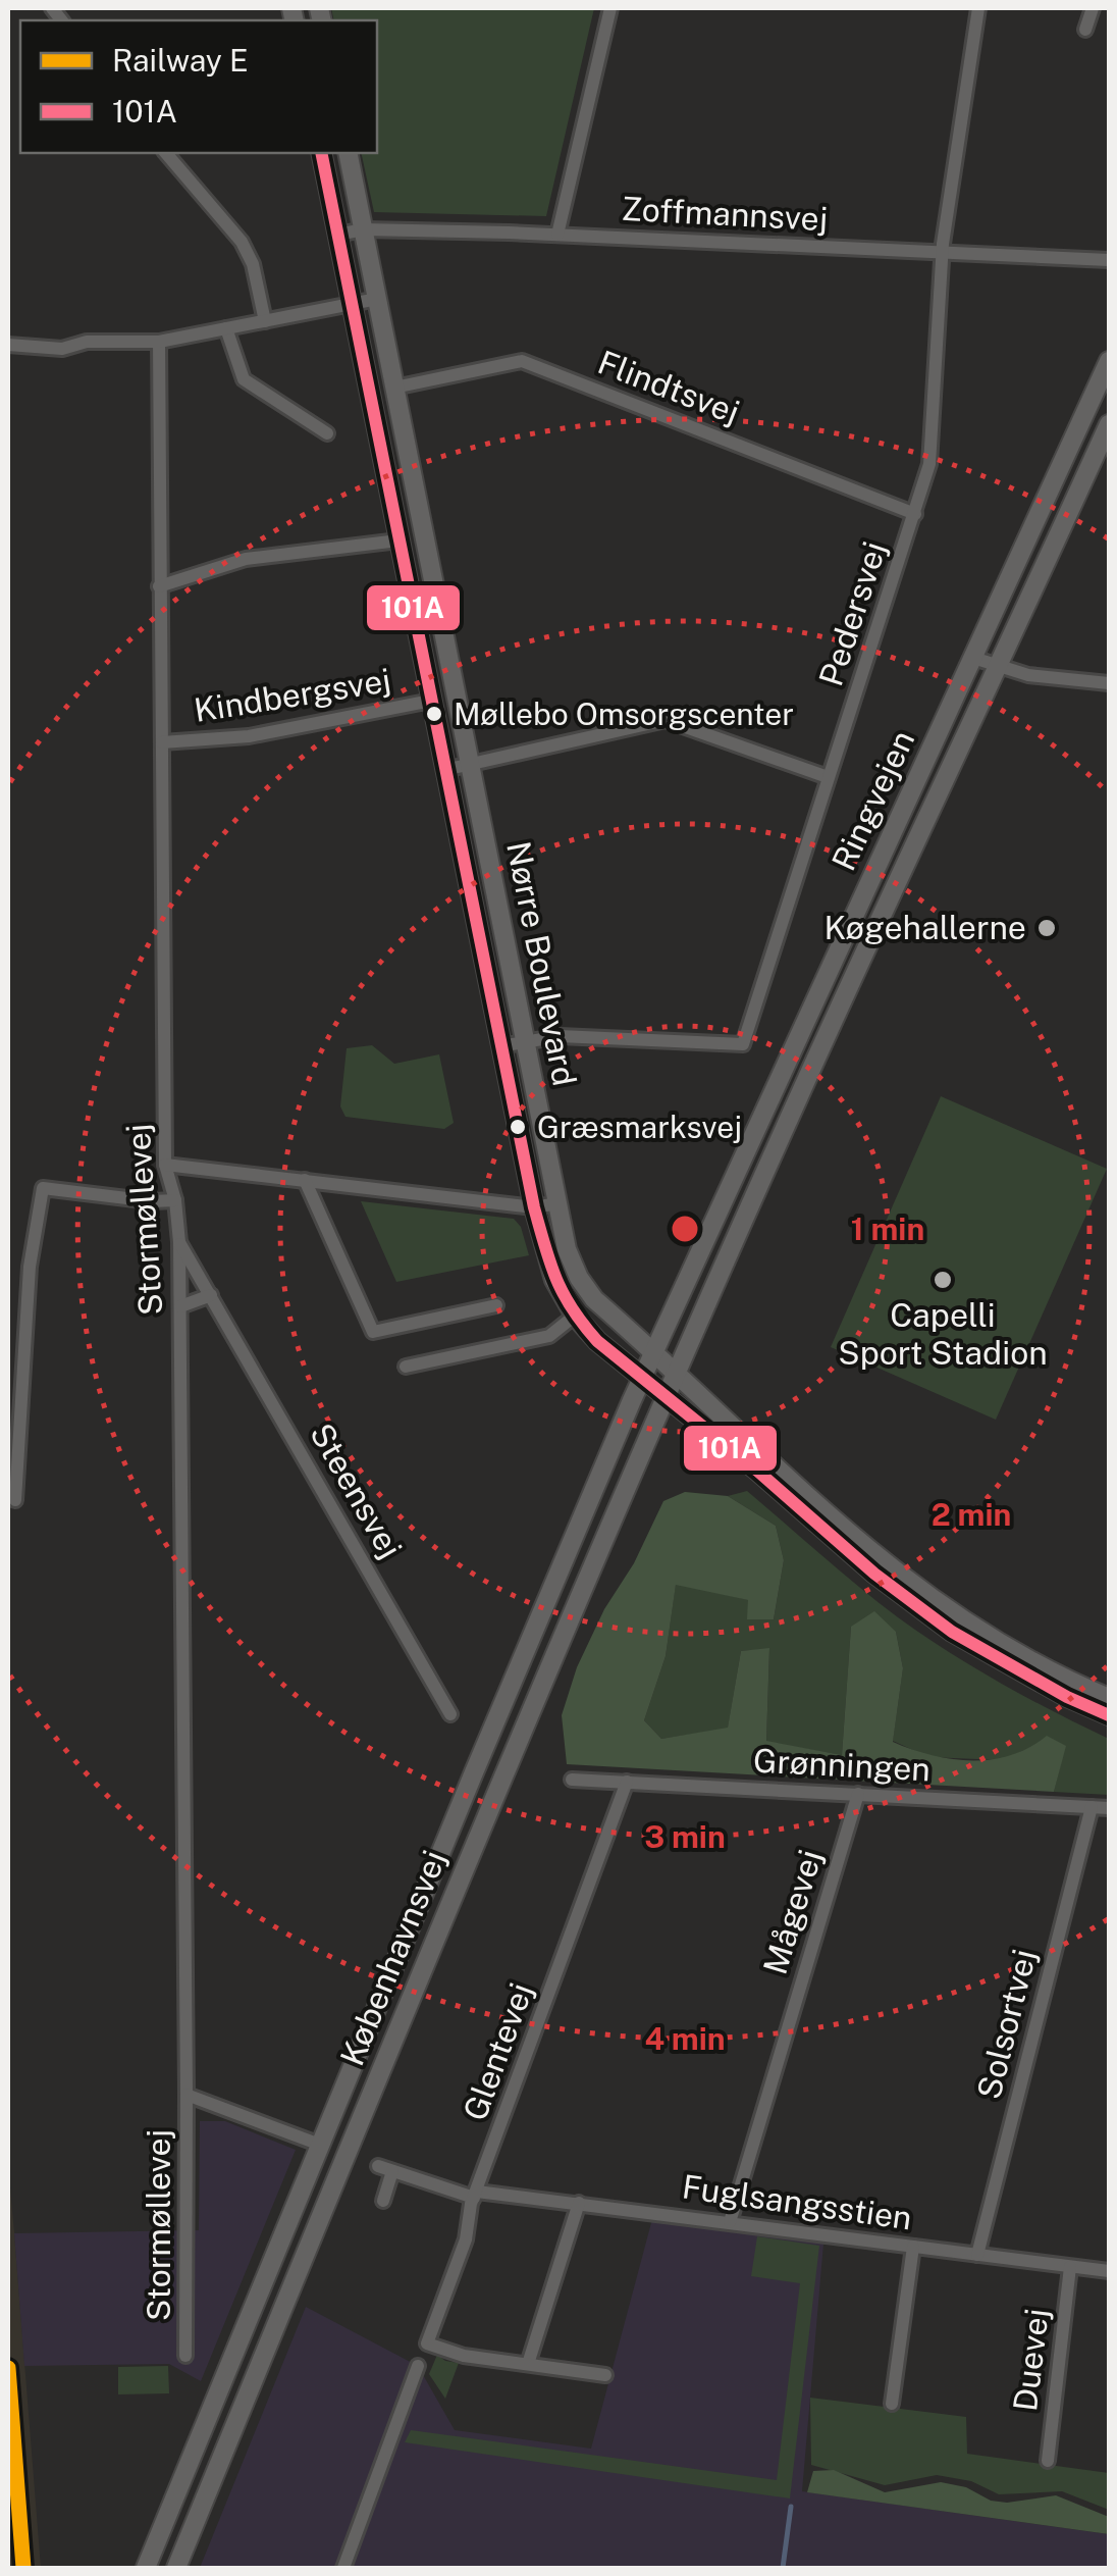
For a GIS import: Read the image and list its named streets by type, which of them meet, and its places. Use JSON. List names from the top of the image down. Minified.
{"streets":{"main road":["Ringvejen","Nørre Boulevard","Københavnsvej"],"street":["Zoffmannsvej","Flindtsvej","Pedersvej","Kindbergsvej","Stormøllevej","Steensvej","Grønningen","Mågevej","Solsortvej","Glentevej","Fuglsangsstien","Duevej"]},"crossings":[["Zoffmannsvej","Pedersvej"],["Zoffmannsvej","Nørre Boulevard"],["Flindtsvej","Pedersvej"],["Flindtsvej","Nørre Boulevard"],["Pedersvej","Nørre Boulevard"],["Kindbergsvej","Nørre Boulevard"],["Kindbergsvej","Stormøllevej"],["Ringvejen","Nørre Boulevard"],["Ringvejen","Københavnsvej"],["Nørre Boulevard","Københavnsvej"],["Stormøllevej","Steensvej"],["Stormøllevej","Københavnsvej"],["Grønningen","Mågevej"],["Grønningen","Solsortvej"],["Grønningen","Glentevej"],["Mågevej","Fuglsangsstien"],["Solsortvej","Fuglsangsstien"],["Glentevej","Fuglsangsstien"],["Fuglsangsstien","Duevej"]],"places":["Møllebo Omsorgscenter","Køgehallerne","Græsmarksvej","Capelli Sport Stadion"],"lines":["transit line 101A","rail line E"],"legend":["Railway E","101A"],"rings":["1 min","2 min","3 min","4 min"]}
